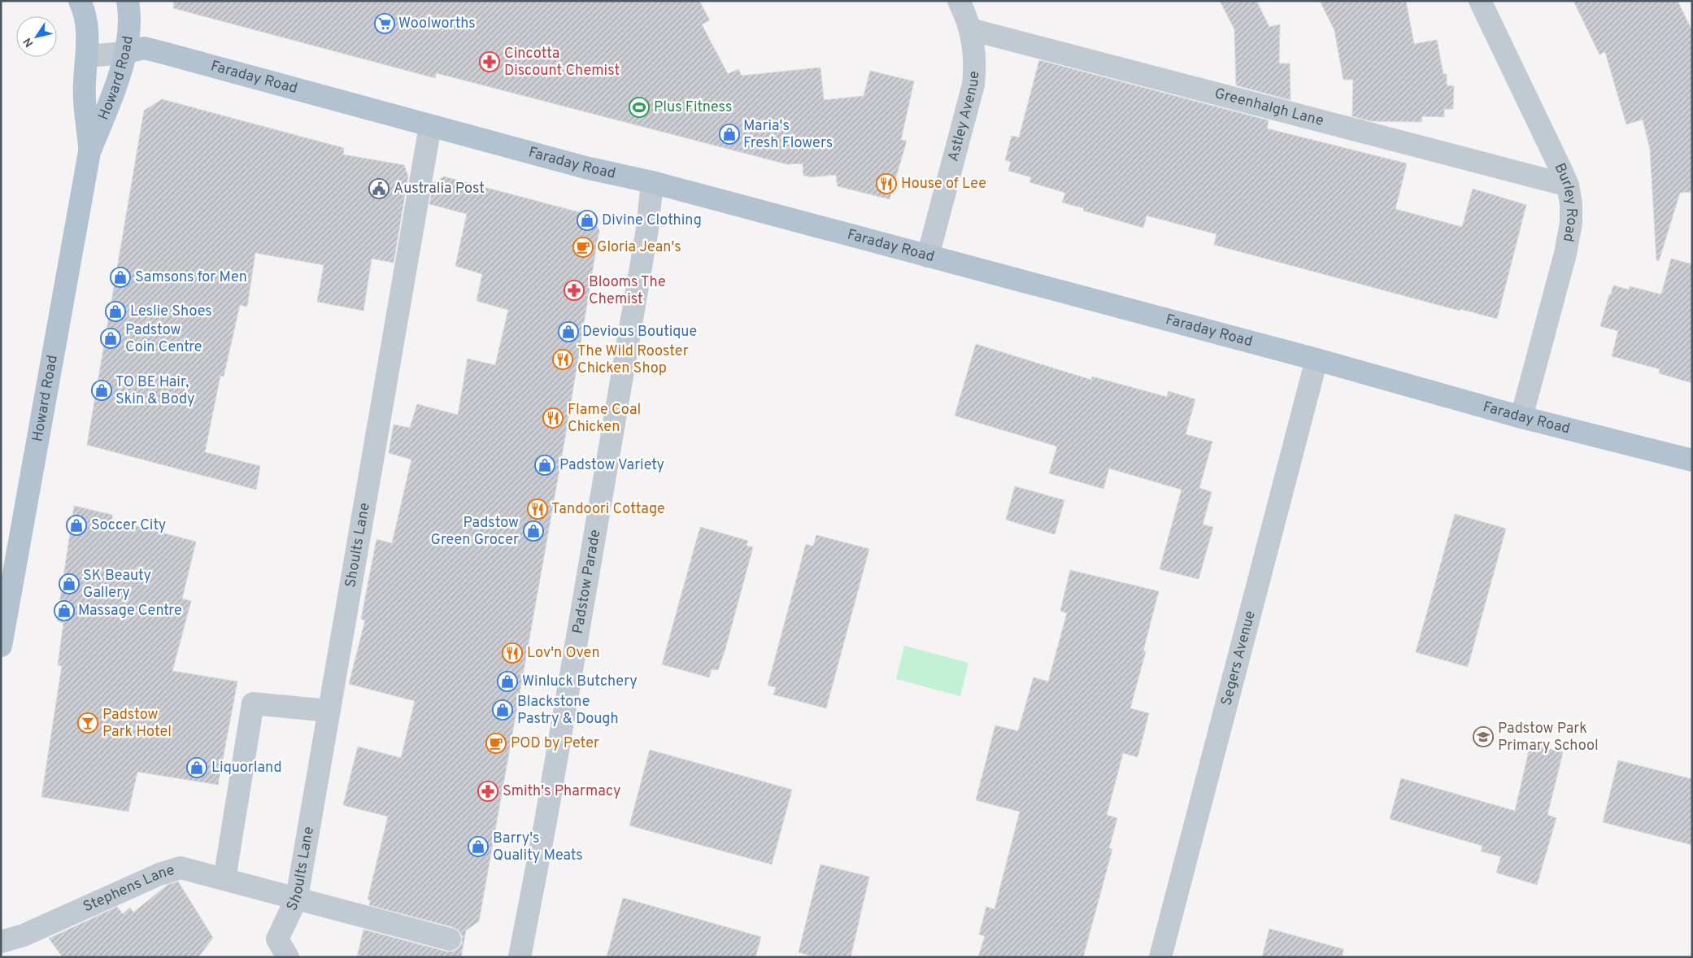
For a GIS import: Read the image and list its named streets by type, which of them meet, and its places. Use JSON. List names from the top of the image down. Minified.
{"streets":{"main road":["Howard Road","Faraday Road"],"street":["Greenhalgh Lane","Astley Avenue","Burley Road","Shoults Lane","Padstow Parade","Segers Avenue","Stephens Lane"]},"crossings":[["Howard Road","Faraday Road"],["Faraday Road","Astley Avenue"],["Faraday Road","Burley Road"],["Faraday Road","Shoults Lane"],["Faraday Road","Padstow Parade"],["Faraday Road","Segers Avenue"],["Greenhalgh Lane","Astley Avenue"],["Greenhalgh Lane","Burley Road"],["Shoults Lane","Stephens Lane"]],"places":{"supermarket":["Woolworths"],"pharmacy":["Cincotta Discount Chemist","Blooms The Chemist","Smith's Pharmacy"],"sports":["Plus Fitness"],"shop":["Maria's Fresh Flowers","Divine Clothing","Samsons for Men","Leslie Shoes","Devious Boutique","Padstow Coin Centre","TO BE Hair, Skin & Body","Padstow Variety","Soccer City","Padstow Green Grocer","SK Beauty Gallery","Massage Centre","Winluck Butchery","Blackstone Pastry & Dough","Liquorland","Barry's Quality Meats"],"restaurant":["House of Lee","The Wild Rooster Chicken Shop","Flame Coal Chicken","Tandoori Cottage","Lov'n Oven"],"public building":["Australia Post"],"cafe":["Gloria Jean's","POD by Peter"],"bar":["Padstow Park Hotel"],"school or university":["Padstow Park Primary School"]},"north":"bottom left"}
